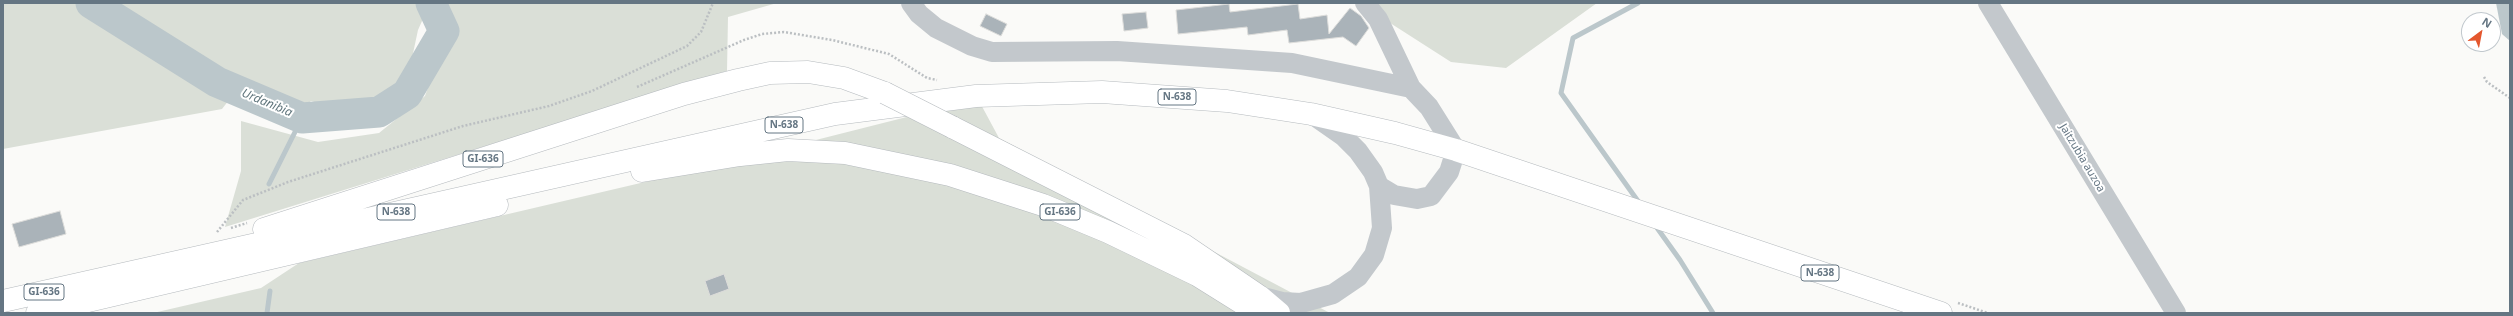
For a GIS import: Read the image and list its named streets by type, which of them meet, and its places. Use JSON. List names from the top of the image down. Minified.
{"streets":{"main road":["N-638","GI-636"],"street":["Jaitzubia auzoa"]},"crossings":[["N-638","GI-636"]],"water":["Urdanibia"],"north":"top right"}
